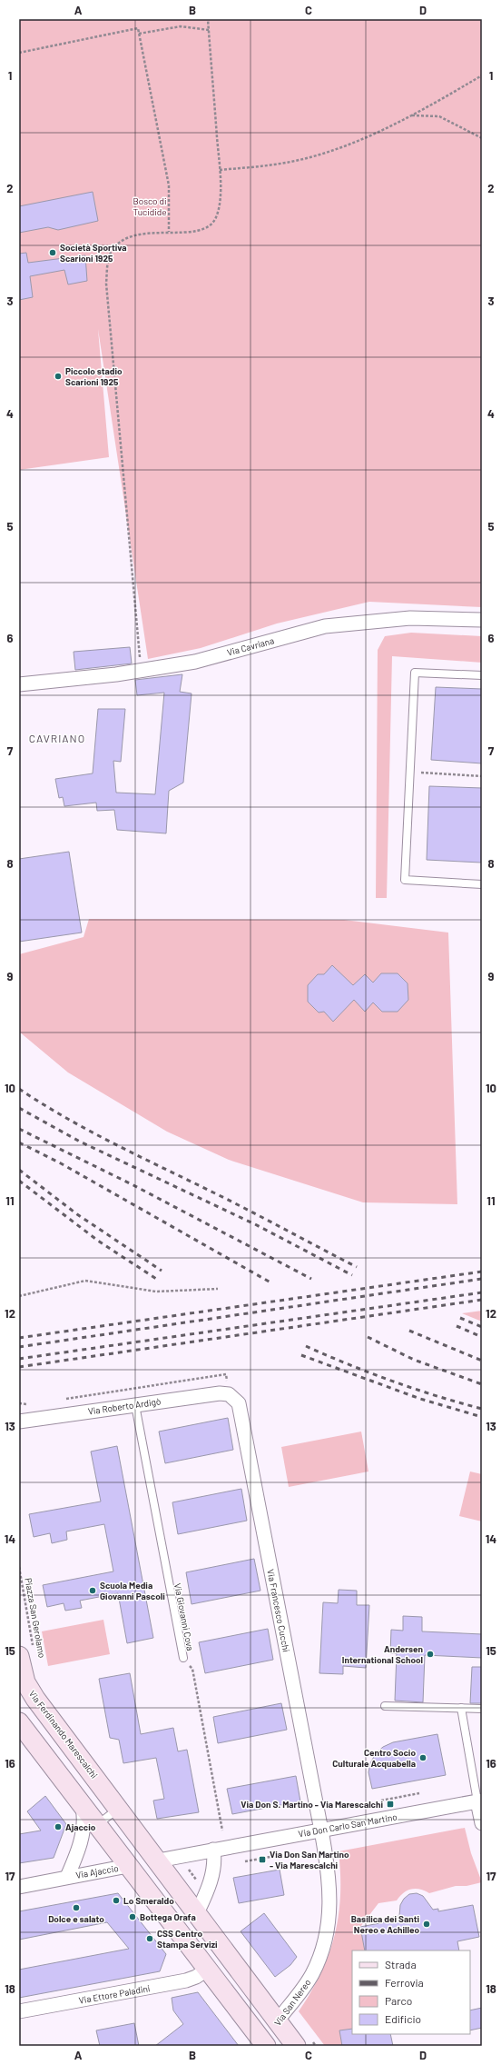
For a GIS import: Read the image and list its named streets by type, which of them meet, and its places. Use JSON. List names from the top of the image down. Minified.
{"streets":{"street":["Via Cavriana","Via Roberto Ardigò","Via Francesco Cucchi","Via Ferdinando Marescalchi","Via Don Carlo San Martino","Via Ajaccio","Via Ettore Paladini","Via San Nereo"],"lane":["Via Giovanni Cova"],"path":["Piazza San Gerolamo"]},"crossings":[["Via Roberto Ardigò","Via Francesco Cucchi"],["Via Roberto Ardigò","Via Giovanni Cova"],["Via Francesco Cucchi","Via Don Carlo San Martino"],["Via Francesco Cucchi","Via San Nereo"],["Piazza San Gerolamo","Via Ferdinando Marescalchi"],["Via Ferdinando Marescalchi","Via Don Carlo San Martino"],["Via Ferdinando Marescalchi","Via San Nereo"],["Via Don Carlo San Martino","Via San Nereo"]],"districts":["CAVRIANO"],"parks":["Bosco di Tucidide"],"places":{"other":["Società Sportiva Scarioni 1925","Piccolo stadio Scarioni 1925","Scuola Media Giovanni Pascoli","Andersen International School","Centro Socio Culturale Acquabella","Ajaccio","Lo Smeraldo","Dolce e salato","Bottega Orafa","Basilica dei Santi Nereo e Achilleo","CSS Centro Stampa Servizi"],"transit":["Via Don S. Martino - Via Marescalchi","Via Don San Martino - Via Marescalchi"]},"legend":["Strada","Ferrovia","Parco","Edificio"],"grid":{"columns":["A","B","C","D"],"rows":["1","2","3","4","5","6","7","8","9","10","11","12","13","14","15","16","17","18"]}}
